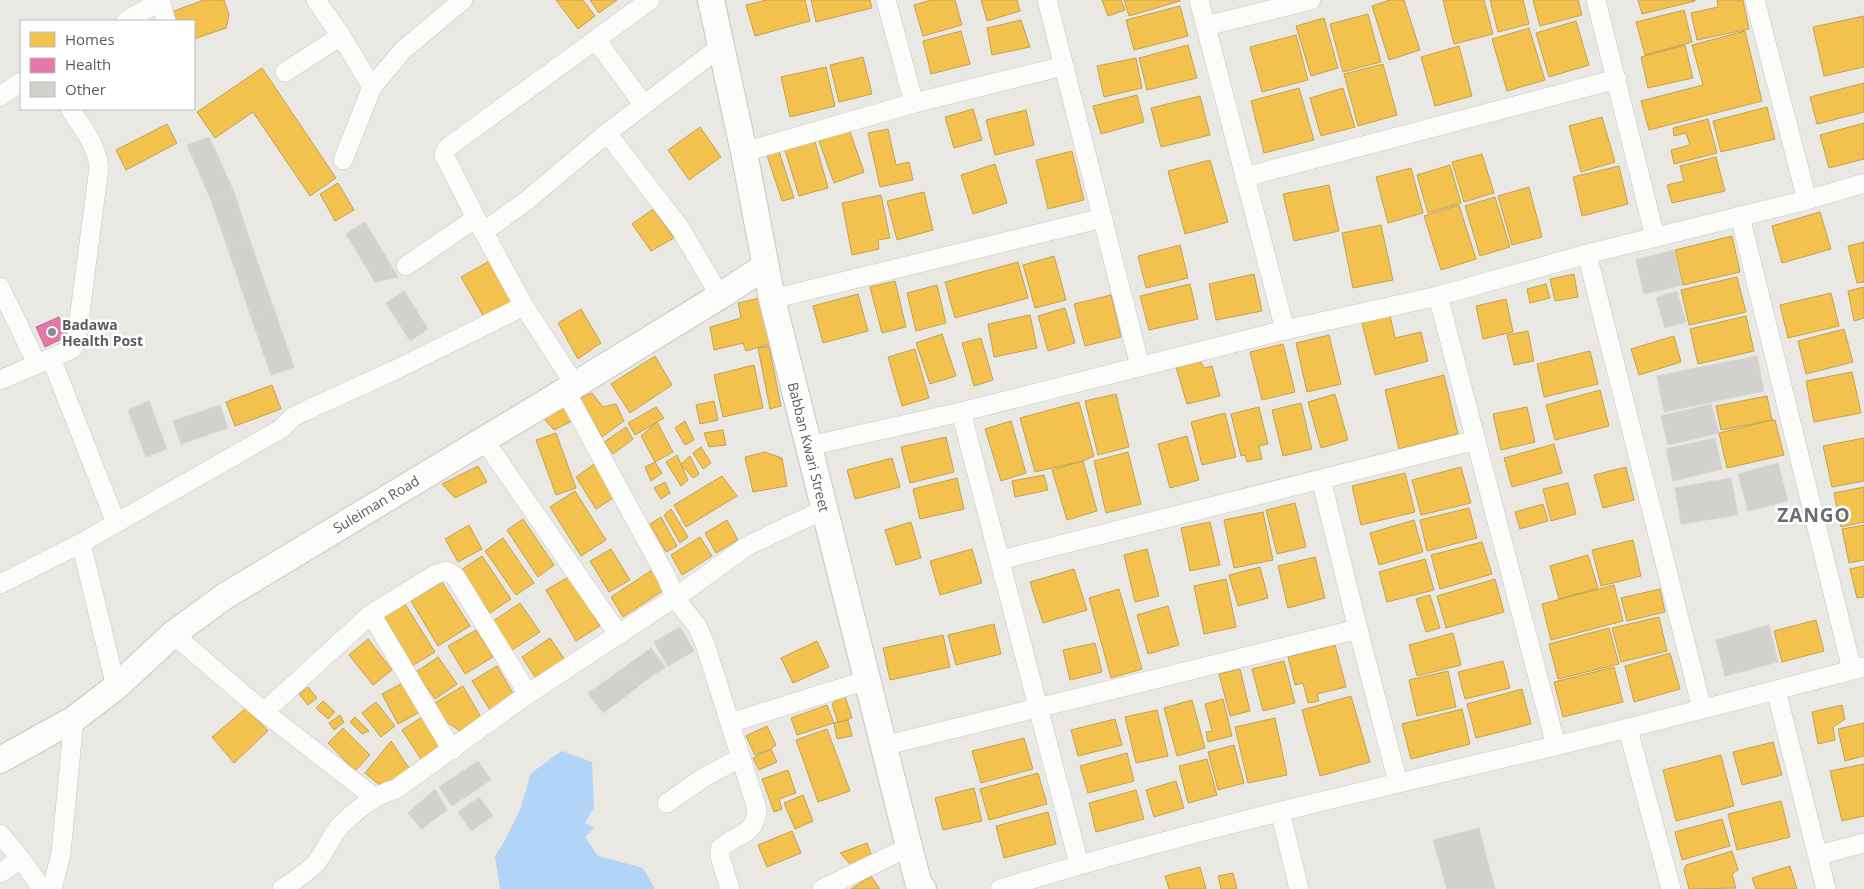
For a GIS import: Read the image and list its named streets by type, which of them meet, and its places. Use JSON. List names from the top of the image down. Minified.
{"streets":{"street":["Babban Kwari Street","Suleiman Road"]},"crossings":[["Babban Kwari Street","Suleiman Road"]],"districts":["ZANGO"],"places":["Badawa Health Post"],"legend":["Homes","Health","Other"]}
